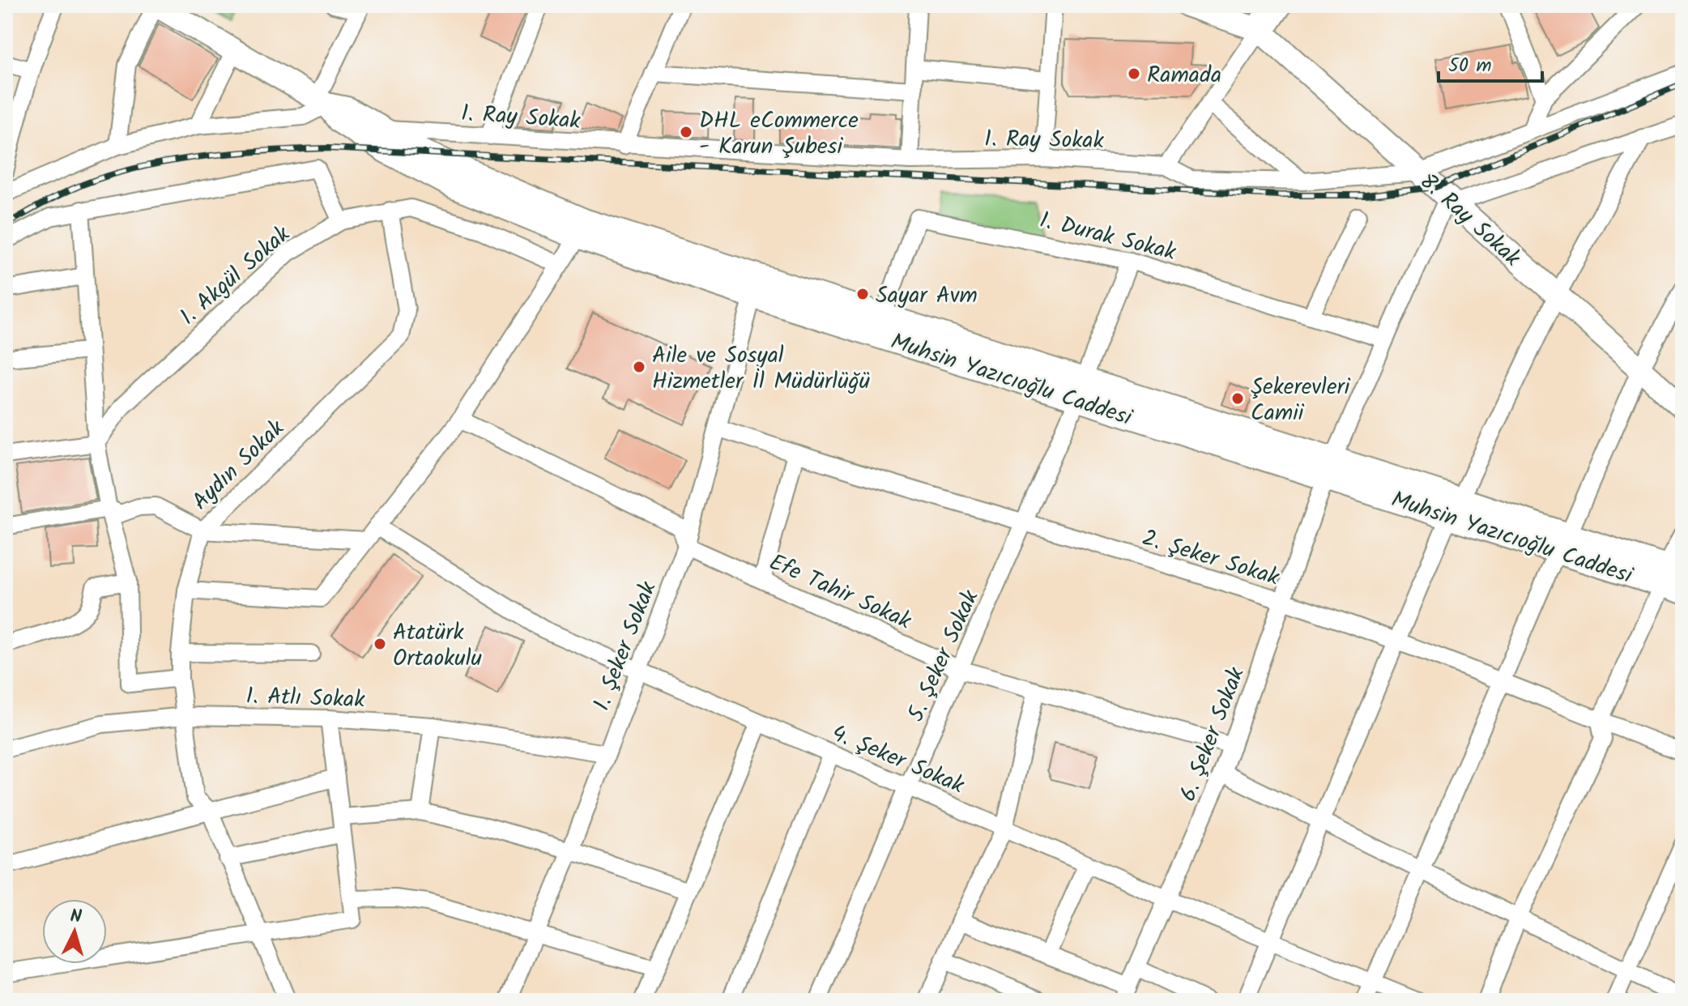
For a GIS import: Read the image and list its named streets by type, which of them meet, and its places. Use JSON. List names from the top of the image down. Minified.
{"streets":{"street":["1. Ray Sokak","8. Ray Sokak","1. Durak Sokak","1. Akgül Sokak","Muhsin Yazıcıoğlu Caddesi","Aydın Sokak","2. Şeker Sokak","Efe Tahir Sokak","1. Şeker Sokak","5. Şeker Sokak","1. Atlı Sokak","6. Şeker Sokak","4. Şeker Sokak"]},"crossings":[["1. Ray Sokak","8. Ray Sokak"],["1. Ray Sokak","Muhsin Yazıcıoğlu Caddesi"],["8. Ray Sokak","6. Şeker Sokak"],["1. Durak Sokak","Muhsin Yazıcıoğlu Caddesi"],["1. Durak Sokak","5. Şeker Sokak"],["1. Durak Sokak","6. Şeker Sokak"],["1. Akgül Sokak","Aydın Sokak"],["Muhsin Yazıcıoğlu Caddesi","1. Şeker Sokak"],["Muhsin Yazıcıoğlu Caddesi","5. Şeker Sokak"],["Muhsin Yazıcıoğlu Caddesi","6. Şeker Sokak"],["Aydın Sokak","1. Atlı Sokak"],["2. Şeker Sokak","1. Şeker Sokak"],["2. Şeker Sokak","5. Şeker Sokak"],["2. Şeker Sokak","6. Şeker Sokak"],["Efe Tahir Sokak","1. Şeker Sokak"],["Efe Tahir Sokak","5. Şeker Sokak"],["Efe Tahir Sokak","6. Şeker Sokak"],["1. Şeker Sokak","1. Atlı Sokak"],["1. Şeker Sokak","4. Şeker Sokak"],["5. Şeker Sokak","4. Şeker Sokak"],["6. Şeker Sokak","4. Şeker Sokak"]],"places":["Ramada","DHL eCommerce - Karun Şubesi","Sayar Avm","Aile ve Sosyal Hizmetler İl Müdürlüğü","Şekerevleri Camii","Atatürk Ortaokulu"],"scale_bar":"50 m","north":"top"}
